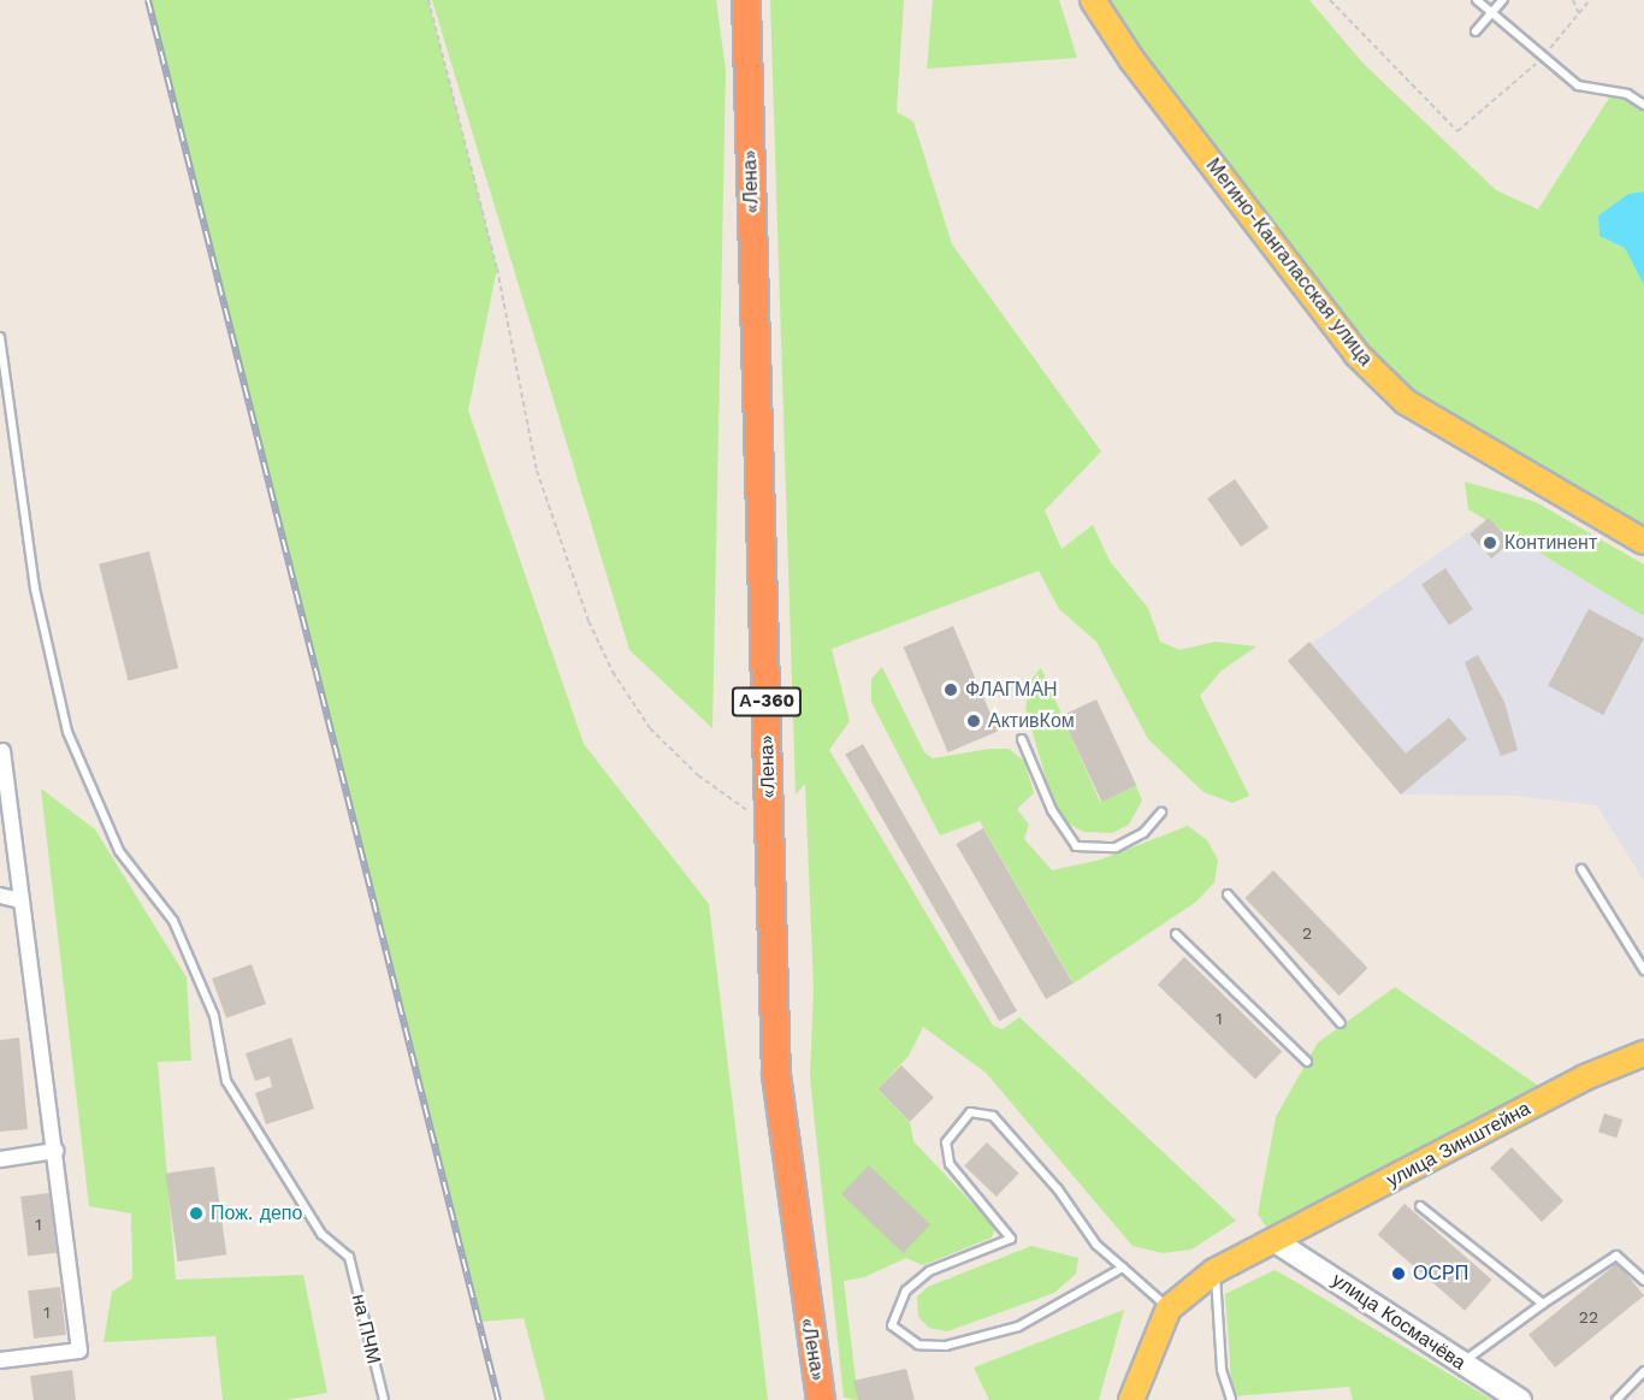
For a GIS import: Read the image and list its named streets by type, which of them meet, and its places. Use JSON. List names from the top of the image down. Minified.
{"streets":{"highway":["«Лена»","А-360"],"main road":["Мегино-Кангаласская улица","улица Зинштейна","улица Космачёва"],"lane":["на ПЧМ"]},"crossings":[["улица Зинштейна","улица Космачёва"]],"places":["Континент","ФЛАГМАН","АктивКом","Пож. депо","ОСРП"],"house_numbers":["2","1","1","1","22"]}
